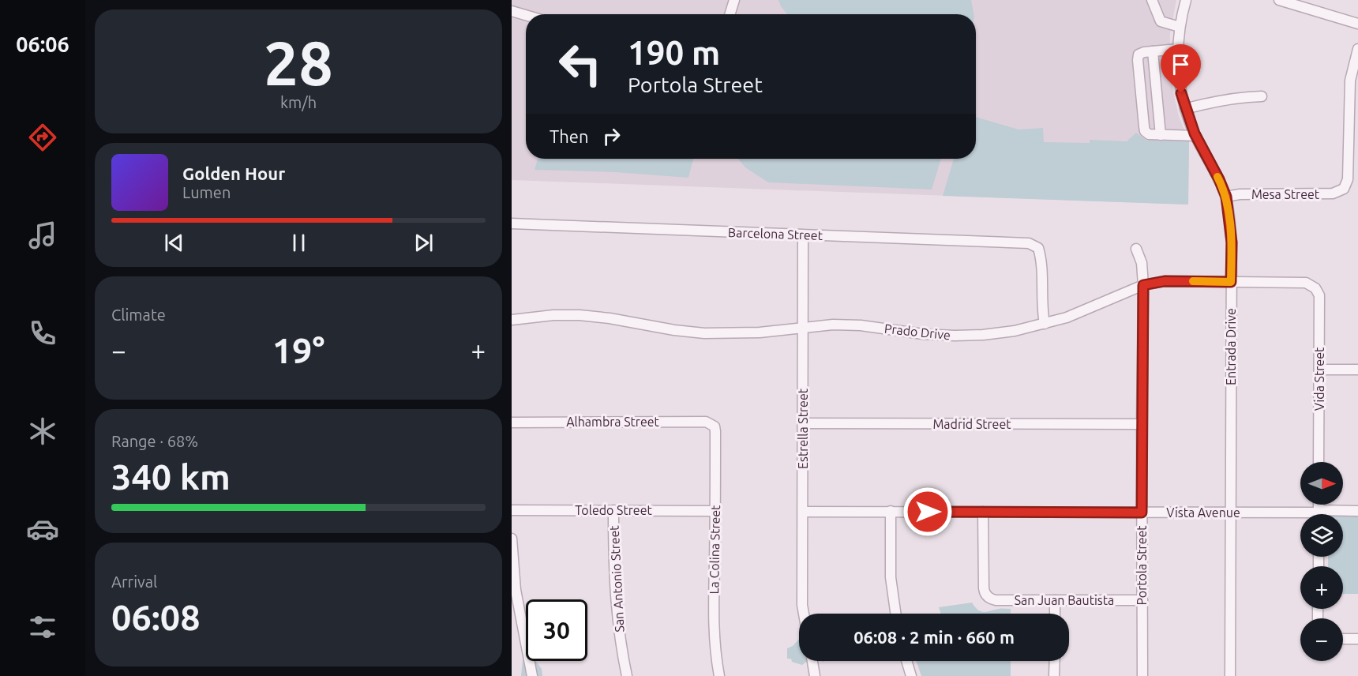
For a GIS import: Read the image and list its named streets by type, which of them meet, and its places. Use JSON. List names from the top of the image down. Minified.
{"streets":{"street":["Mesa Street","Barcelona Street","Prado Drive","Entrada Drive","Vida Street","Alhambra Street","Madrid Street","Estrella Street","Toledo Street","Vista Avenue","La Colina Street","Portola Street","San Antonio Street","San Juan Bautista"]},"crossings":[["Mesa Street","Entrada Drive"],["Barcelona Street","Prado Drive"],["Barcelona Street","Estrella Street"],["Prado Drive","Entrada Drive"],["Prado Drive","Vida Street"],["Prado Drive","Estrella Street"],["Prado Drive","Portola Street"],["Entrada Drive","Vista Avenue"],["Alhambra Street","La Colina Street"],["Madrid Street","Estrella Street"],["Madrid Street","Portola Street"],["Estrella Street","Vista Avenue"],["Toledo Street","La Colina Street"],["Toledo Street","San Antonio Street"],["Vista Avenue","Portola Street"],["Vista Avenue","San Juan Bautista"],["Portola Street","San Juan Bautista"]],"north":"right","page":{"tabs":"06:06","tile":[["28","km/h"],"Climate",["Range · 68%","340 km"],["Arrival","06:08"]],"turn":["190 m","Portola Street"],"then":"Then","song":["Golden Hour","Lumen"],"heat":["−","19°","+"],"map_buttons":["+","−"],"limit":"30","trip":"06:08 · 2 min · 660 m"}}
